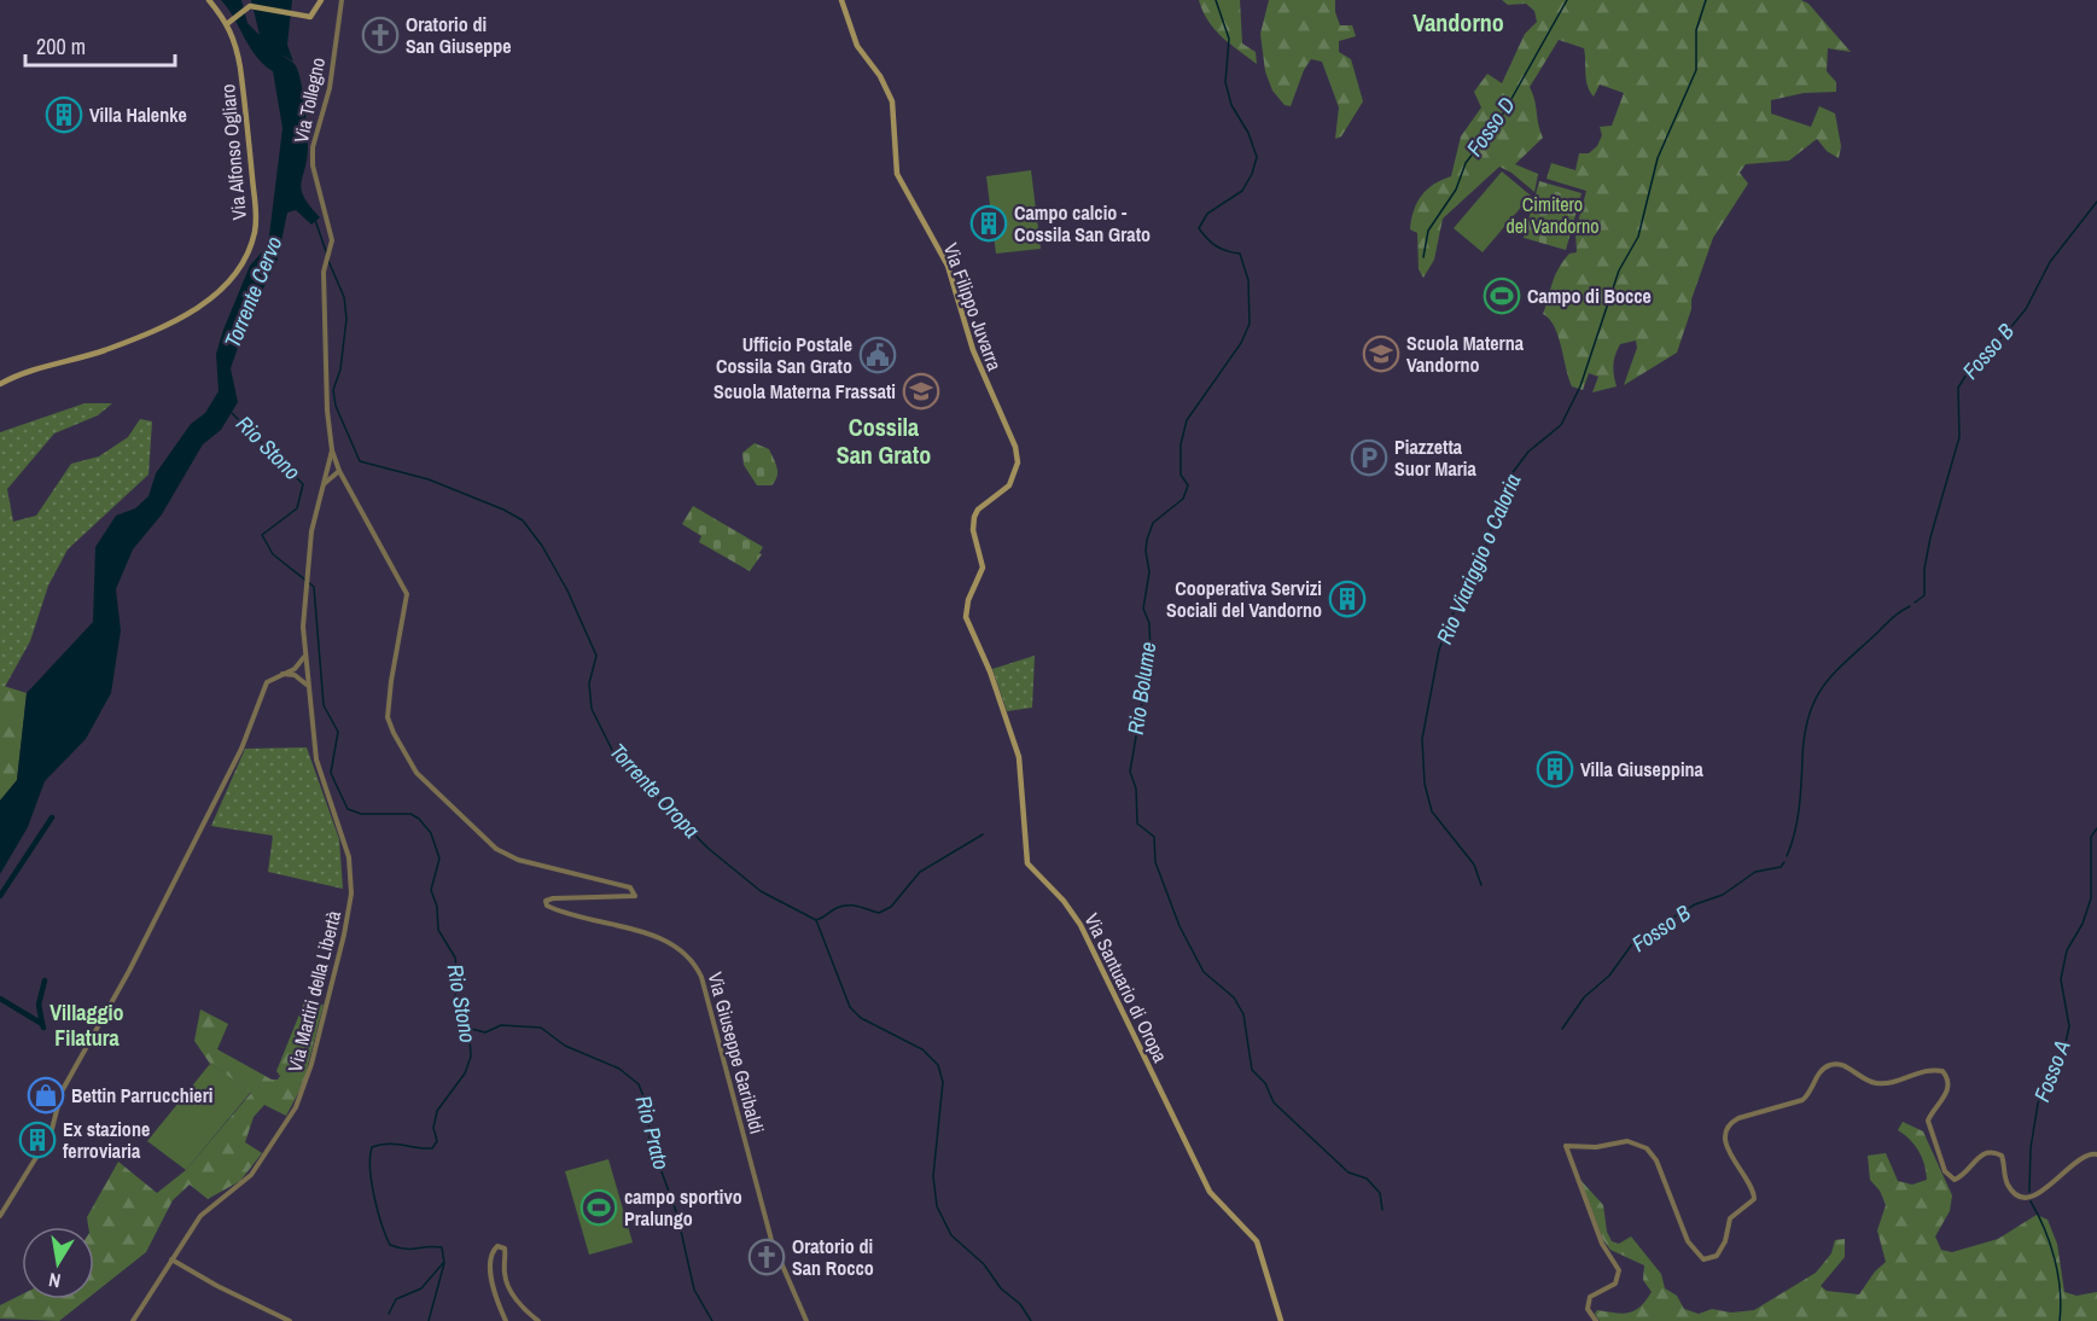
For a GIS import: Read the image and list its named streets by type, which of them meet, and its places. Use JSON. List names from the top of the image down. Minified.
{"streets":{"main road":["Via Alfonso Ogliaro","Via Filippo Juvarra","Via Santuario di Oropa"],"street":["Via Tollegno","Via Martiri della Libertà","Via Giuseppe Garibaldi"]},"crossings":[["Via Tollegno","Via Giuseppe Garibaldi"],["Via Filippo Juvarra","Via Santuario di Oropa"]],"districts":["Vandorno","Cossila San Grato","Villaggio Filatura"],"water":["Fosso D","Torrente Cervo","Fosso B","Rio Stono","Rio Viariggio o Caloria","Rio Bolume","Torrente Oropa","Fosso A","Rio Prato"],"parks":["Cimitero del Vandorno"],"places":{"church":["Oratorio di San Giuseppe","Oratorio di San Rocco"],"building":["Villa Halenke","Campo calcio - Cossila San Grato","Cooperativa Servizi Sociali del Vandorno","Villa Giuseppina","Ex stazione ferroviaria"],"sports":["Campo di Bocce","campo sportivo Pralungo"],"school or university":["Scuola Materna Vandorno","Scuola Materna Frassati"],"public building":["Ufficio Postale Cossila San Grato"],"parking":["Piazzetta Suor Maria"],"shop":["Bettin Parrucchieri"]},"scale_bar":"200 m","north":"bottom"}
